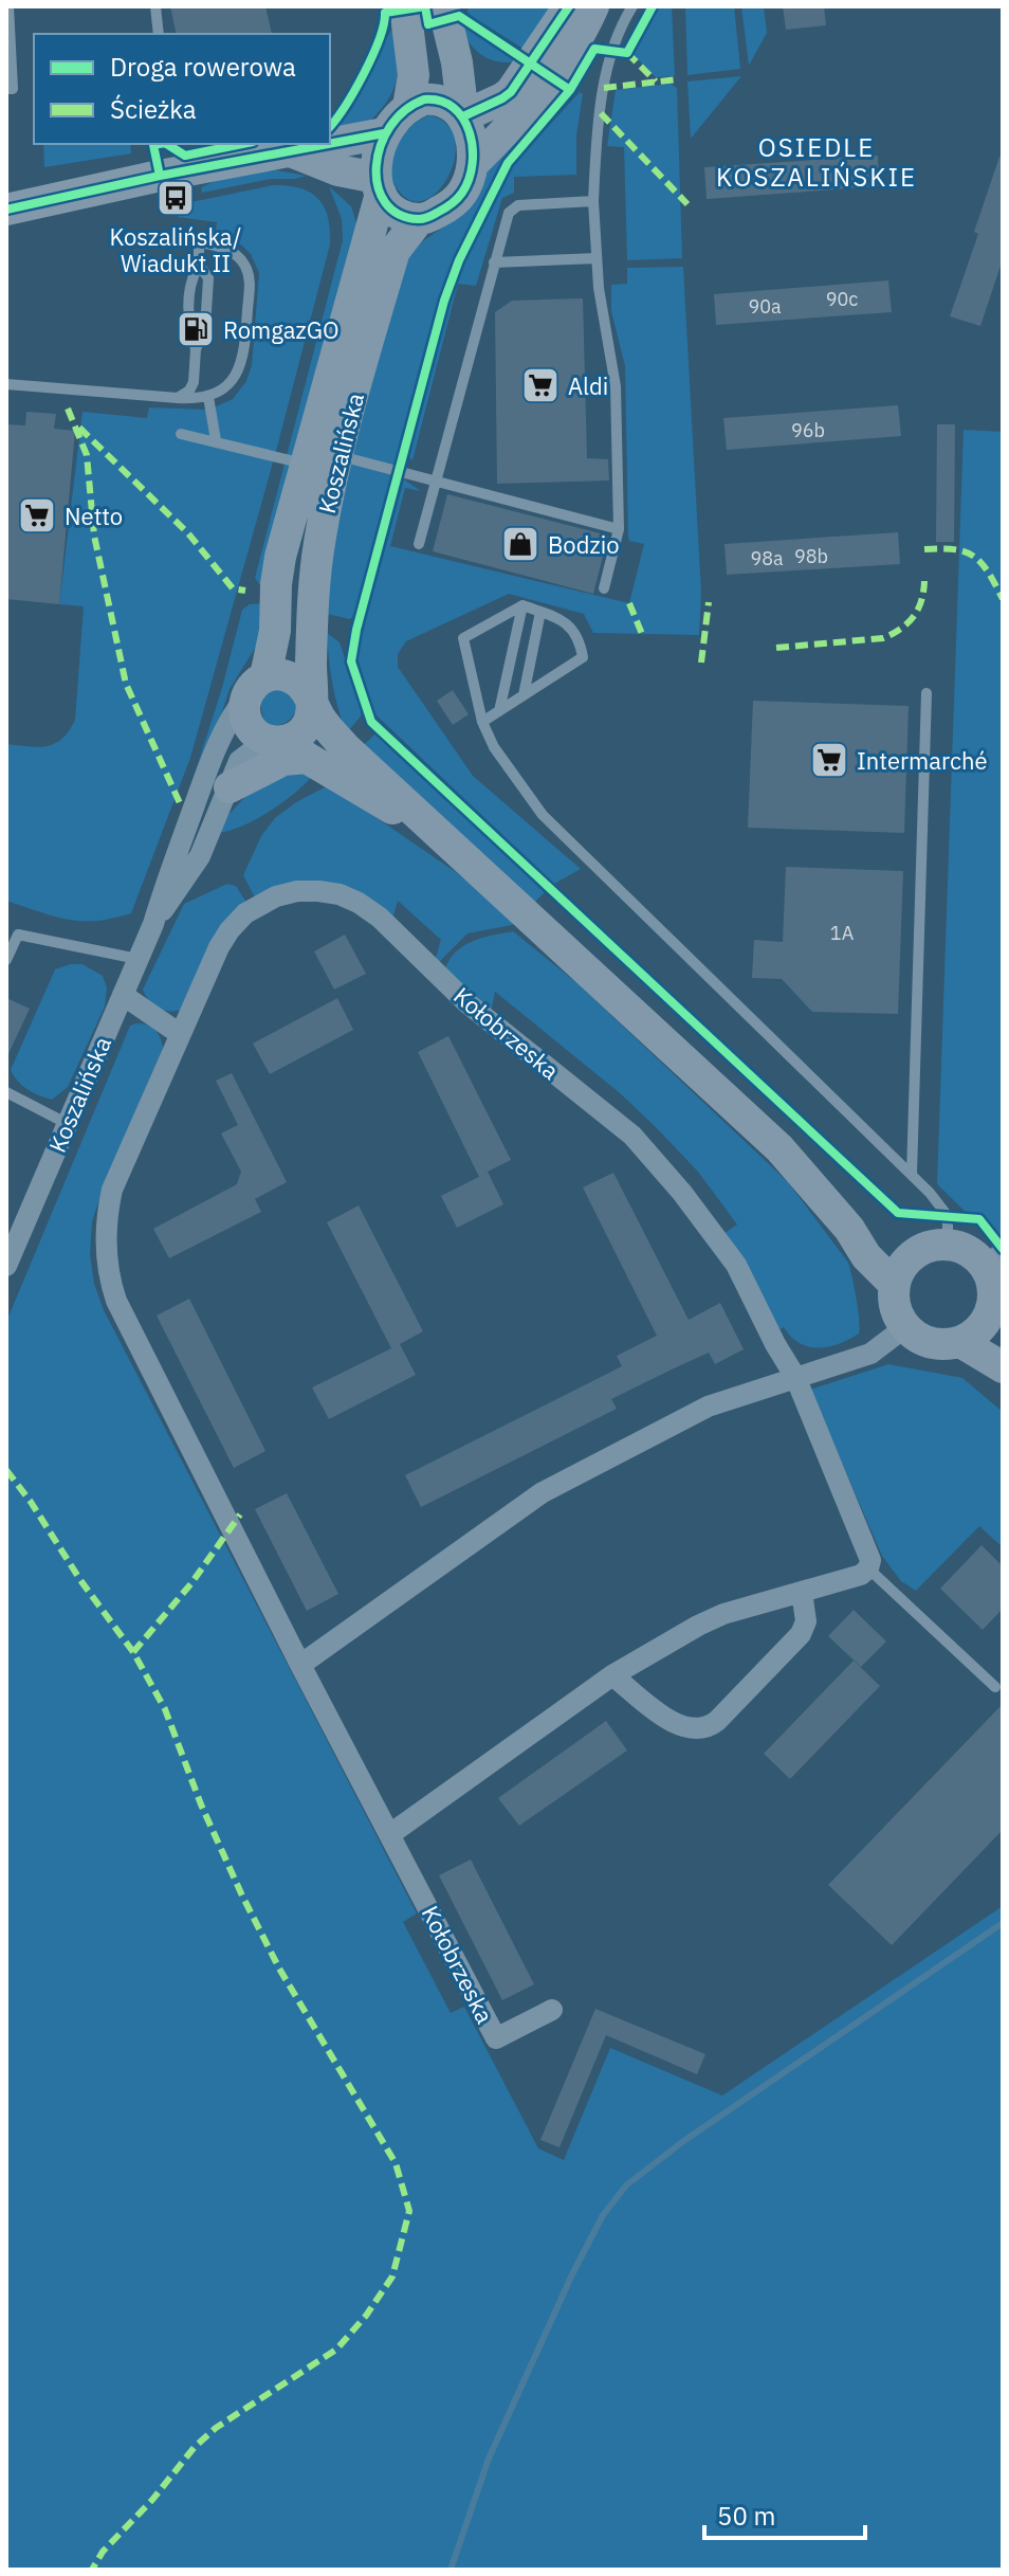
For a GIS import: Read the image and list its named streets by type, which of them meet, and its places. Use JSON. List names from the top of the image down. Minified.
{"streets":{"main road":["Koszalińska"],"street":["Kołobrzeska"]},"districts":["OSIEDLE KOSZALIŃSKIE"],"places":{"bus stop":["Koszalińska/ Wiadukt II"],"fuel station":["RomgazGO"],"supermarket":["Aldi","Netto","Intermarché"],"shop":["Bodzio"]},"house_numbers":["90c","90a","96b","98b","98a","1A"],"legend":["Droga rowerowa","Ścieżka"],"scale_bar":"50 m"}
